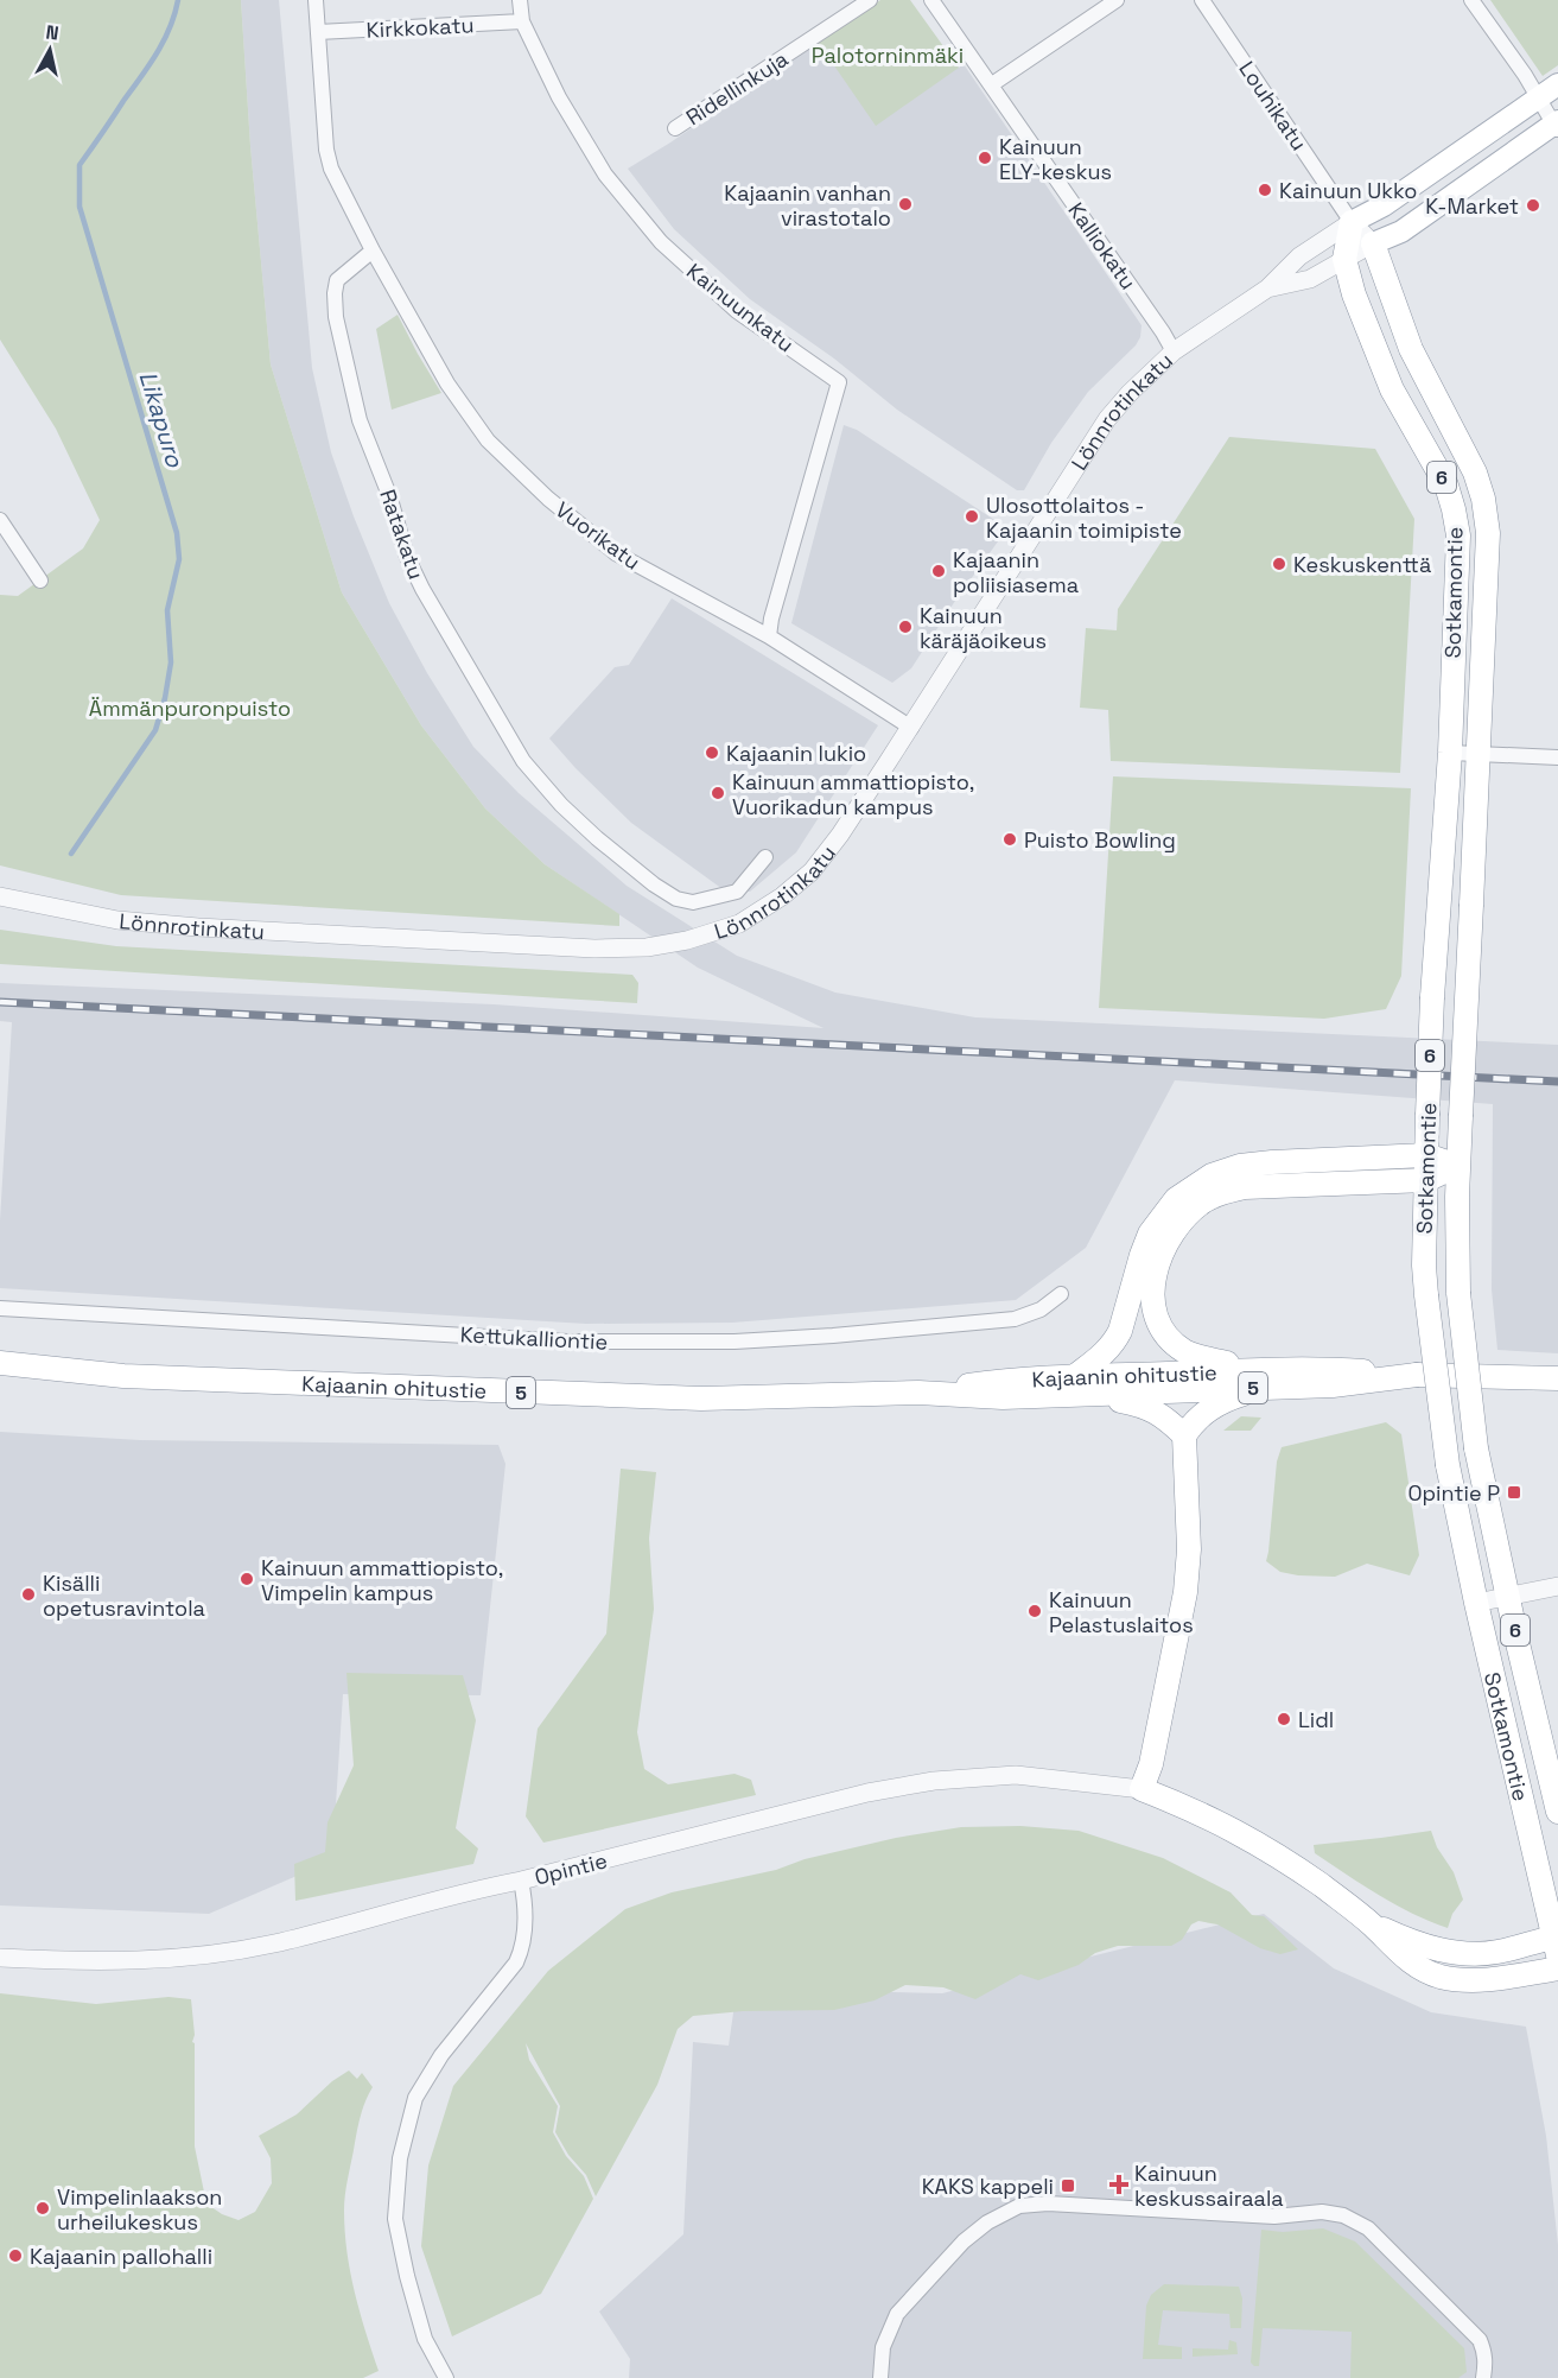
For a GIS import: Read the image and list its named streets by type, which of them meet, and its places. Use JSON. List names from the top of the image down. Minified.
{"streets":{"highway":["6","Sotkamontie","Kajaanin ohitustie","5"],"main road":["Lönnrotinkatu"],"street":["Kirkkokatu","Ridellinkuja","Louhikatu","Kalliokatu","Kainuunkatu","Ratakatu","Vuorikatu","Kettukalliontie","Opintie"]},"crossings":[["Kirkkokatu","Kainuunkatu"],["Louhikatu","Lönnrotinkatu"],["Louhikatu","Sotkamontie"],["Kalliokatu","Lönnrotinkatu"],["Kainuunkatu","Vuorikatu"],["Lönnrotinkatu","Vuorikatu"],["Lönnrotinkatu","Sotkamontie"],["Ratakatu","Vuorikatu"],["Kajaanin ohitustie","5"]],"water":["Likapuro"],"parks":["Palotorninmäki","Ämmänpuronpuisto"],"places":{"other":["Kainuun ELY-keskus","Kainuun Ukko","Kajaanin vanhan virastotalo","K-Market","Ulosottolaitos - Kajaanin toimipiste","Keskuskenttä","Kajaanin poliisiasema","Kainuun käräjäoikeus","Kajaanin lukio","Kainuun ammattiopisto, Vuorikadun kampus","Puisto Bowling","Kainuun ammattiopisto, Vimpelin kampus","Kisälli opetusravintola","Kainuun Pelastuslaitos","Lidl","Vimpelinlaakson urheilukeskus","Kajaanin pallohalli"],"transit":["Opintie P","KAKS kappeli"],"health":["Kainuun keskussairaala"]},"north":"top"}
